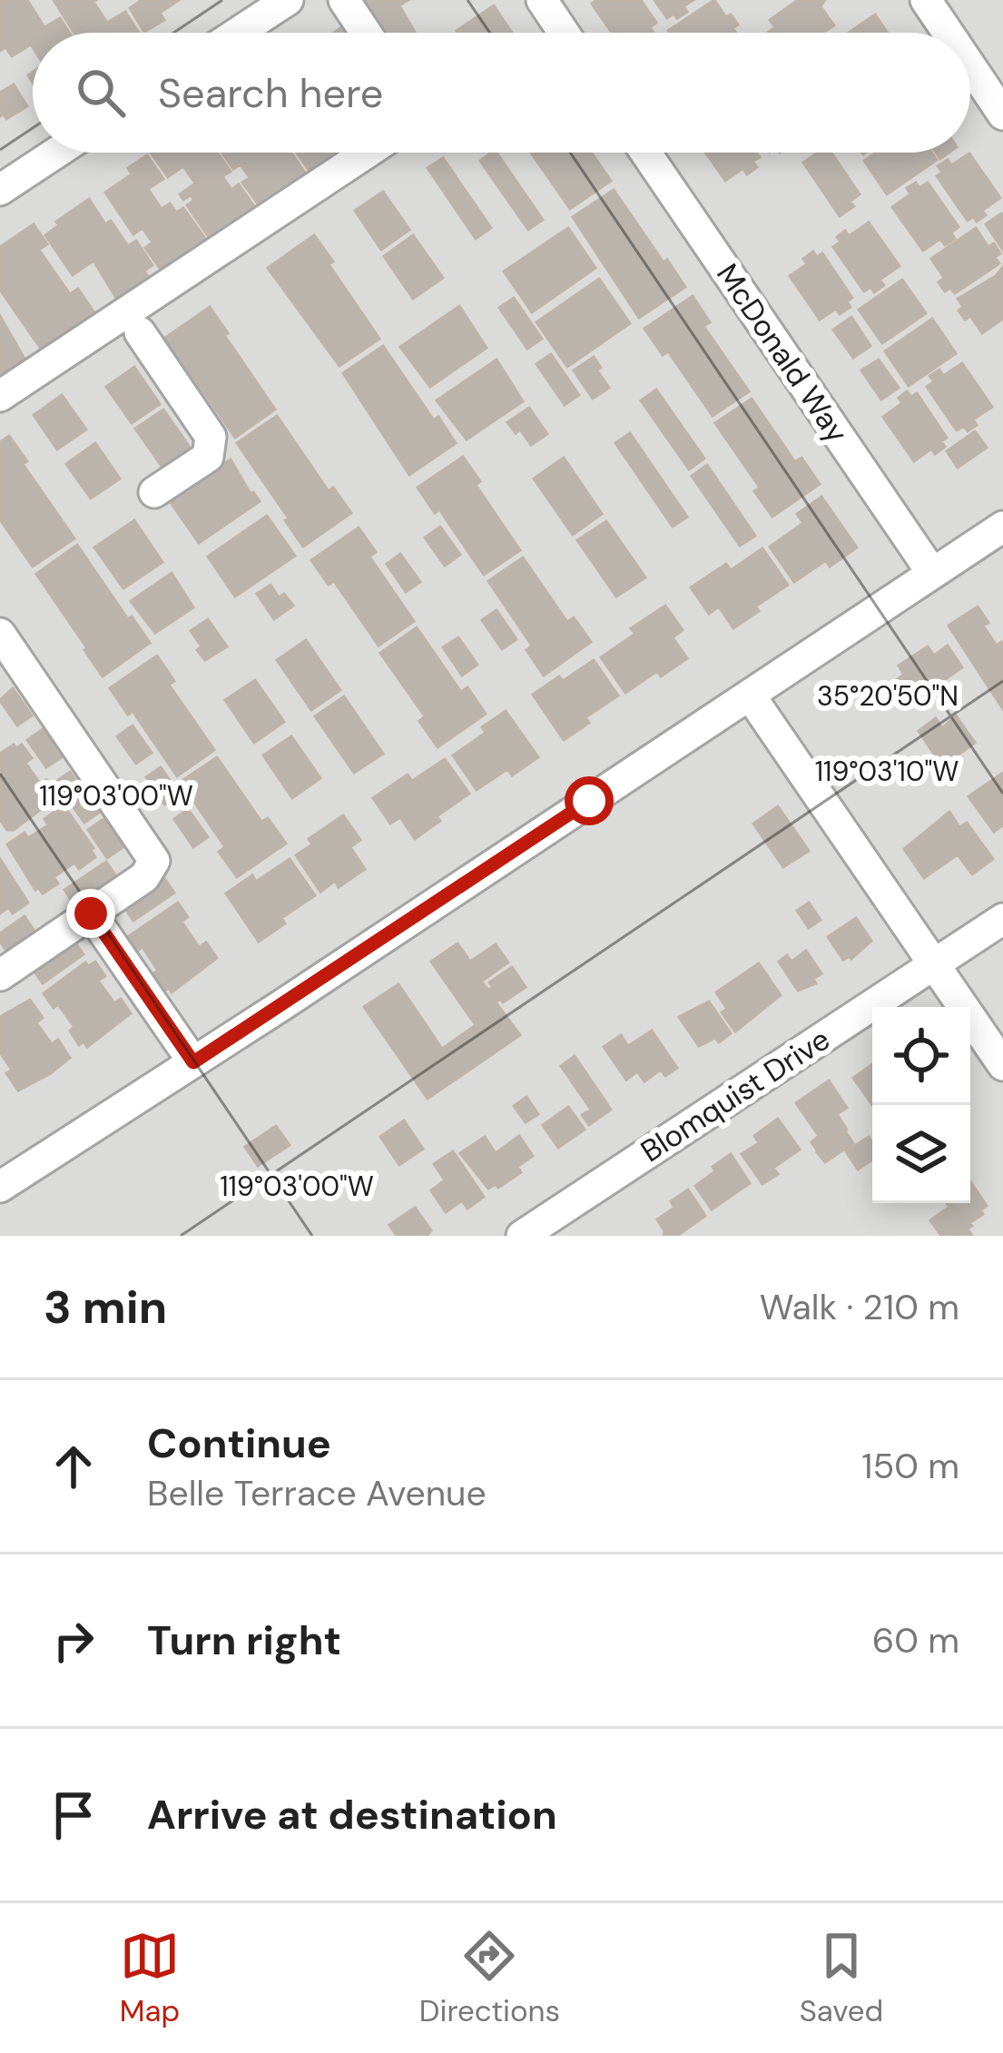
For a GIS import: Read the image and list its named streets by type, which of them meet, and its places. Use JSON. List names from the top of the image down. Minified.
{"streets":{"street":["McDonald Way","Blomquist Drive"]},"page":{"search":"Search here","heading":["3 min","Walk · 210 m"],"list":[["Continue","Belle Terrace Avenue","150 m"],["Turn right","60 m"],"Arrive at destination"],"nav":["Map","Directions","Saved"]},"coordinates":["35°20'50\"N","119°03'10\"W","119°03'00\"W"]}
